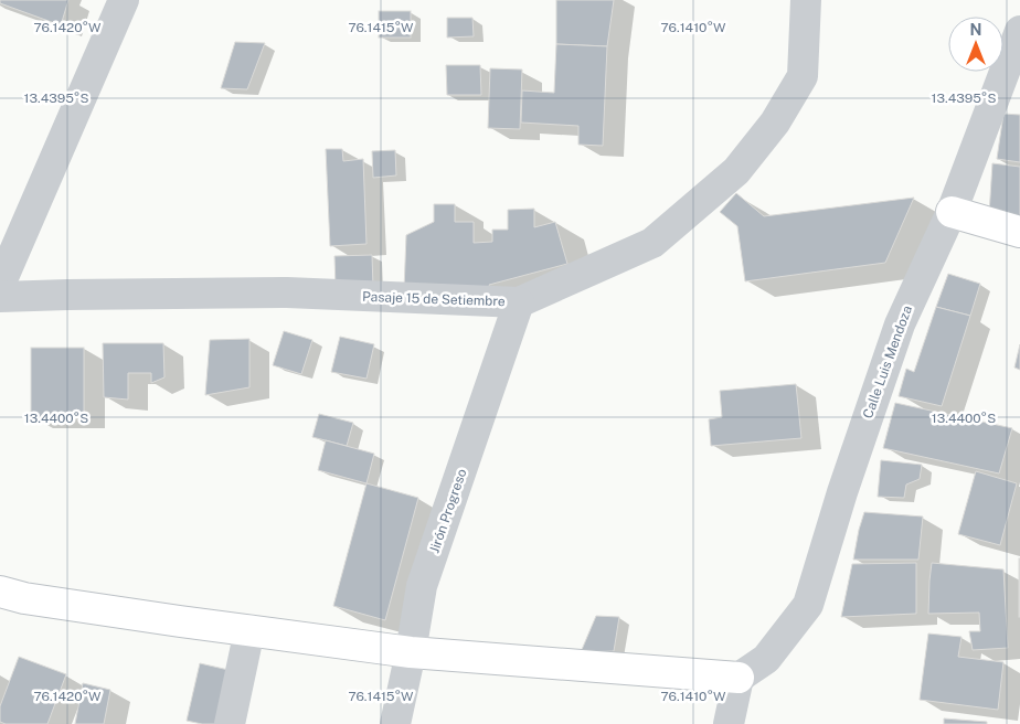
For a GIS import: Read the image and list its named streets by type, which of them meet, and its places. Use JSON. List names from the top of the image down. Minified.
{"streets":{"street":["Pasaje 15 de Setiembre","Calle Luis Mendoza","Jirón Progreso"]},"crossings":[["Pasaje 15 de Setiembre","Jirón Progreso"]],"north":"top","coordinates":["76.1420°W","76.1415°W","76.1410°W","13.4395°S","13.4400°S"]}
